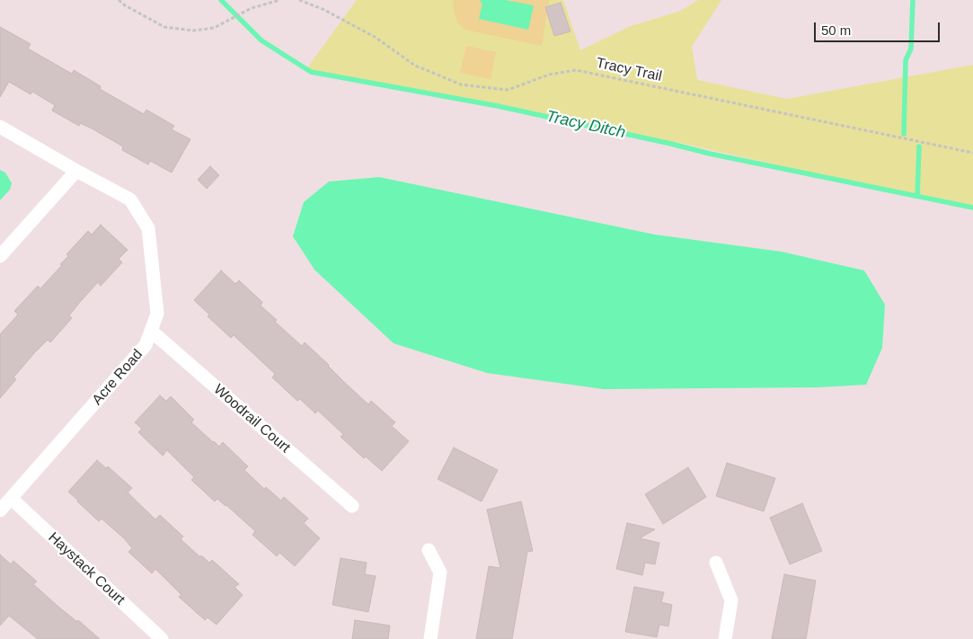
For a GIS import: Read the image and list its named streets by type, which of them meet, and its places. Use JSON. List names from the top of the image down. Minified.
{"streets":{"street":["Acre Road","Woodrail Court","Haystack Court"],"path":["Tracy Trail"]},"crossings":[["Acre Road","Woodrail Court"],["Acre Road","Haystack Court"]],"water":["Tracy Ditch"],"scale_bar":"50 m"}
